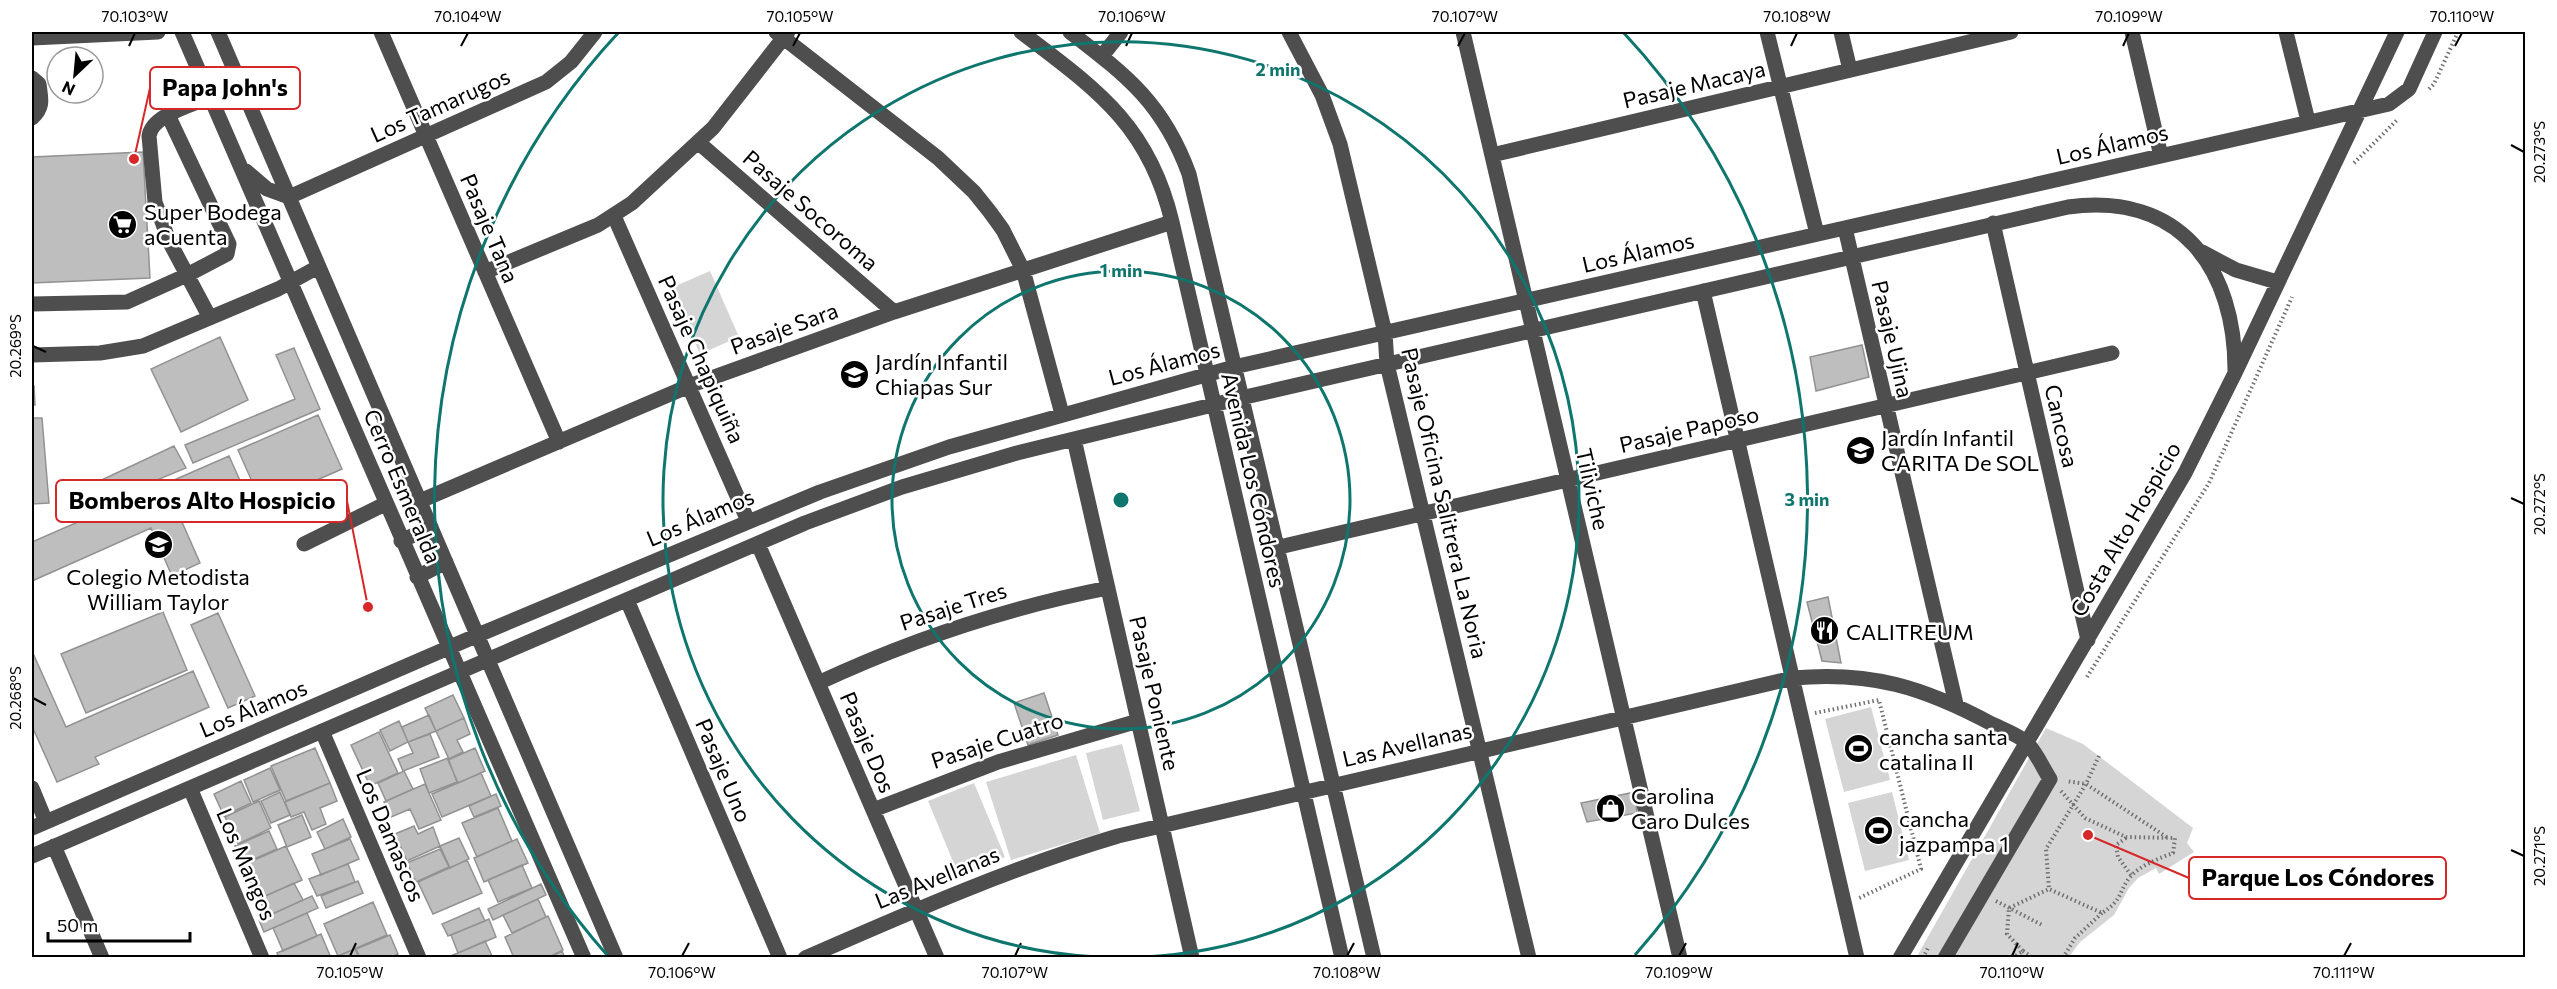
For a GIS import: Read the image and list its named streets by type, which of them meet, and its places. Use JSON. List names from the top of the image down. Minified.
{"streets":{"street":["Pasaje Macaya","Los Tamarugos","Los Álamos","Pasaje Socoroma","Pasaje Tana","Pasaje Sara","Pasaje Ujina","Pasaje Chapiquiña","Cancosa","Pasaje Paposo","Avenida Los Cóndores","Cerro Esmeralda","Tiliviche","Pasaje Oficina Salitrera La Noria","Costa Alto Hospicio","Pasaje Tres","Pasaje Poniente","Pasaje Cuatro","Pasaje Dos","Las Avellanas","Pasaje Uno","Los Damascos","Los Mangos"]},"crossings":[["Pasaje Macaya","Tiliviche"],["Los Tamarugos","Pasaje Tana"],["Los Tamarugos","Cerro Esmeralda"],["Los Álamos","Pasaje Ujina"],["Los Álamos","Pasaje Chapiquiña"],["Los Álamos","Avenida Los Cóndores"],["Los Álamos","Cerro Esmeralda"],["Los Álamos","Tiliviche"],["Los Álamos","Pasaje Oficina Salitrera La Noria"],["Los Álamos","Costa Alto Hospicio"],["Pasaje Socoroma","Pasaje Sara"],["Pasaje Tana","Pasaje Sara"],["Pasaje Sara","Pasaje Chapiquiña"],["Pasaje Sara","Avenida Los Cóndores"],["Pasaje Sara","Cerro Esmeralda"],["Pasaje Ujina","Pasaje Paposo"],["Pasaje Ujina","Las Avellanas"],["Cancosa","Pasaje Paposo"],["Cancosa","Costa Alto Hospicio"],["Pasaje Paposo","Avenida Los Cóndores"],["Pasaje Paposo","Tiliviche"],["Pasaje Paposo","Pasaje Oficina Salitrera La Noria"],["Avenida Los Cóndores","Las Avellanas"],["Tiliviche","Las Avellanas"],["Pasaje Oficina Salitrera La Noria","Las Avellanas"],["Costa Alto Hospicio","Las Avellanas"],["Pasaje Tres","Pasaje Poniente"],["Pasaje Tres","Pasaje Dos"],["Pasaje Poniente","Pasaje Cuatro"],["Pasaje Poniente","Las Avellanas"],["Pasaje Cuatro","Pasaje Dos"],["Pasaje Dos","Las Avellanas"]],"places":{"other":["Papa John's","Bomberos Alto Hospicio","Parque Los Cóndores"],"supermarket":["Super Bodega aCuenta"],"school or university":["Jardín Infantil Chiapas Sur","Jardín Infantil CARITA De SOL","Colegio Metodista William Taylor"],"restaurant":["CALITREUM"],"sports":["cancha santa catalina II","cancha jazpampa 1"],"shop":["Carolina Caro Dulces"]},"scale_bar":"50 m","north":"bottom left","coordinates":["70.103°W","70.104°W","70.105°W","70.106°W","70.107°W","70.108°W","70.109°W","70.110°W","20.273°S","20.269°S","20.272°S","20.268°S","20.271°S","70.111°W"],"rings":["2 min","1 min","3 min"]}
